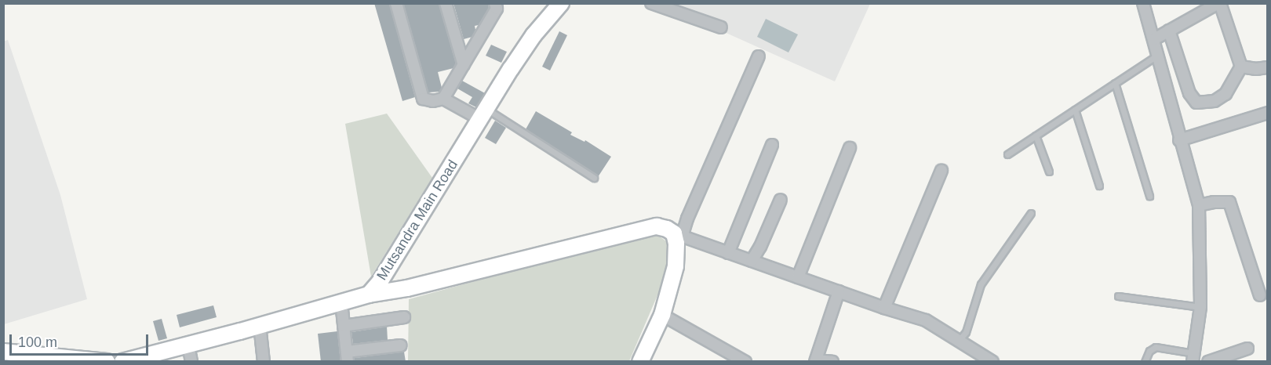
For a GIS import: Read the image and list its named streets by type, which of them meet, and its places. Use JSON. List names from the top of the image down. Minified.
{"streets":{"street":["Mutsandra Main Road"]},"scale_bar":"100 m"}
